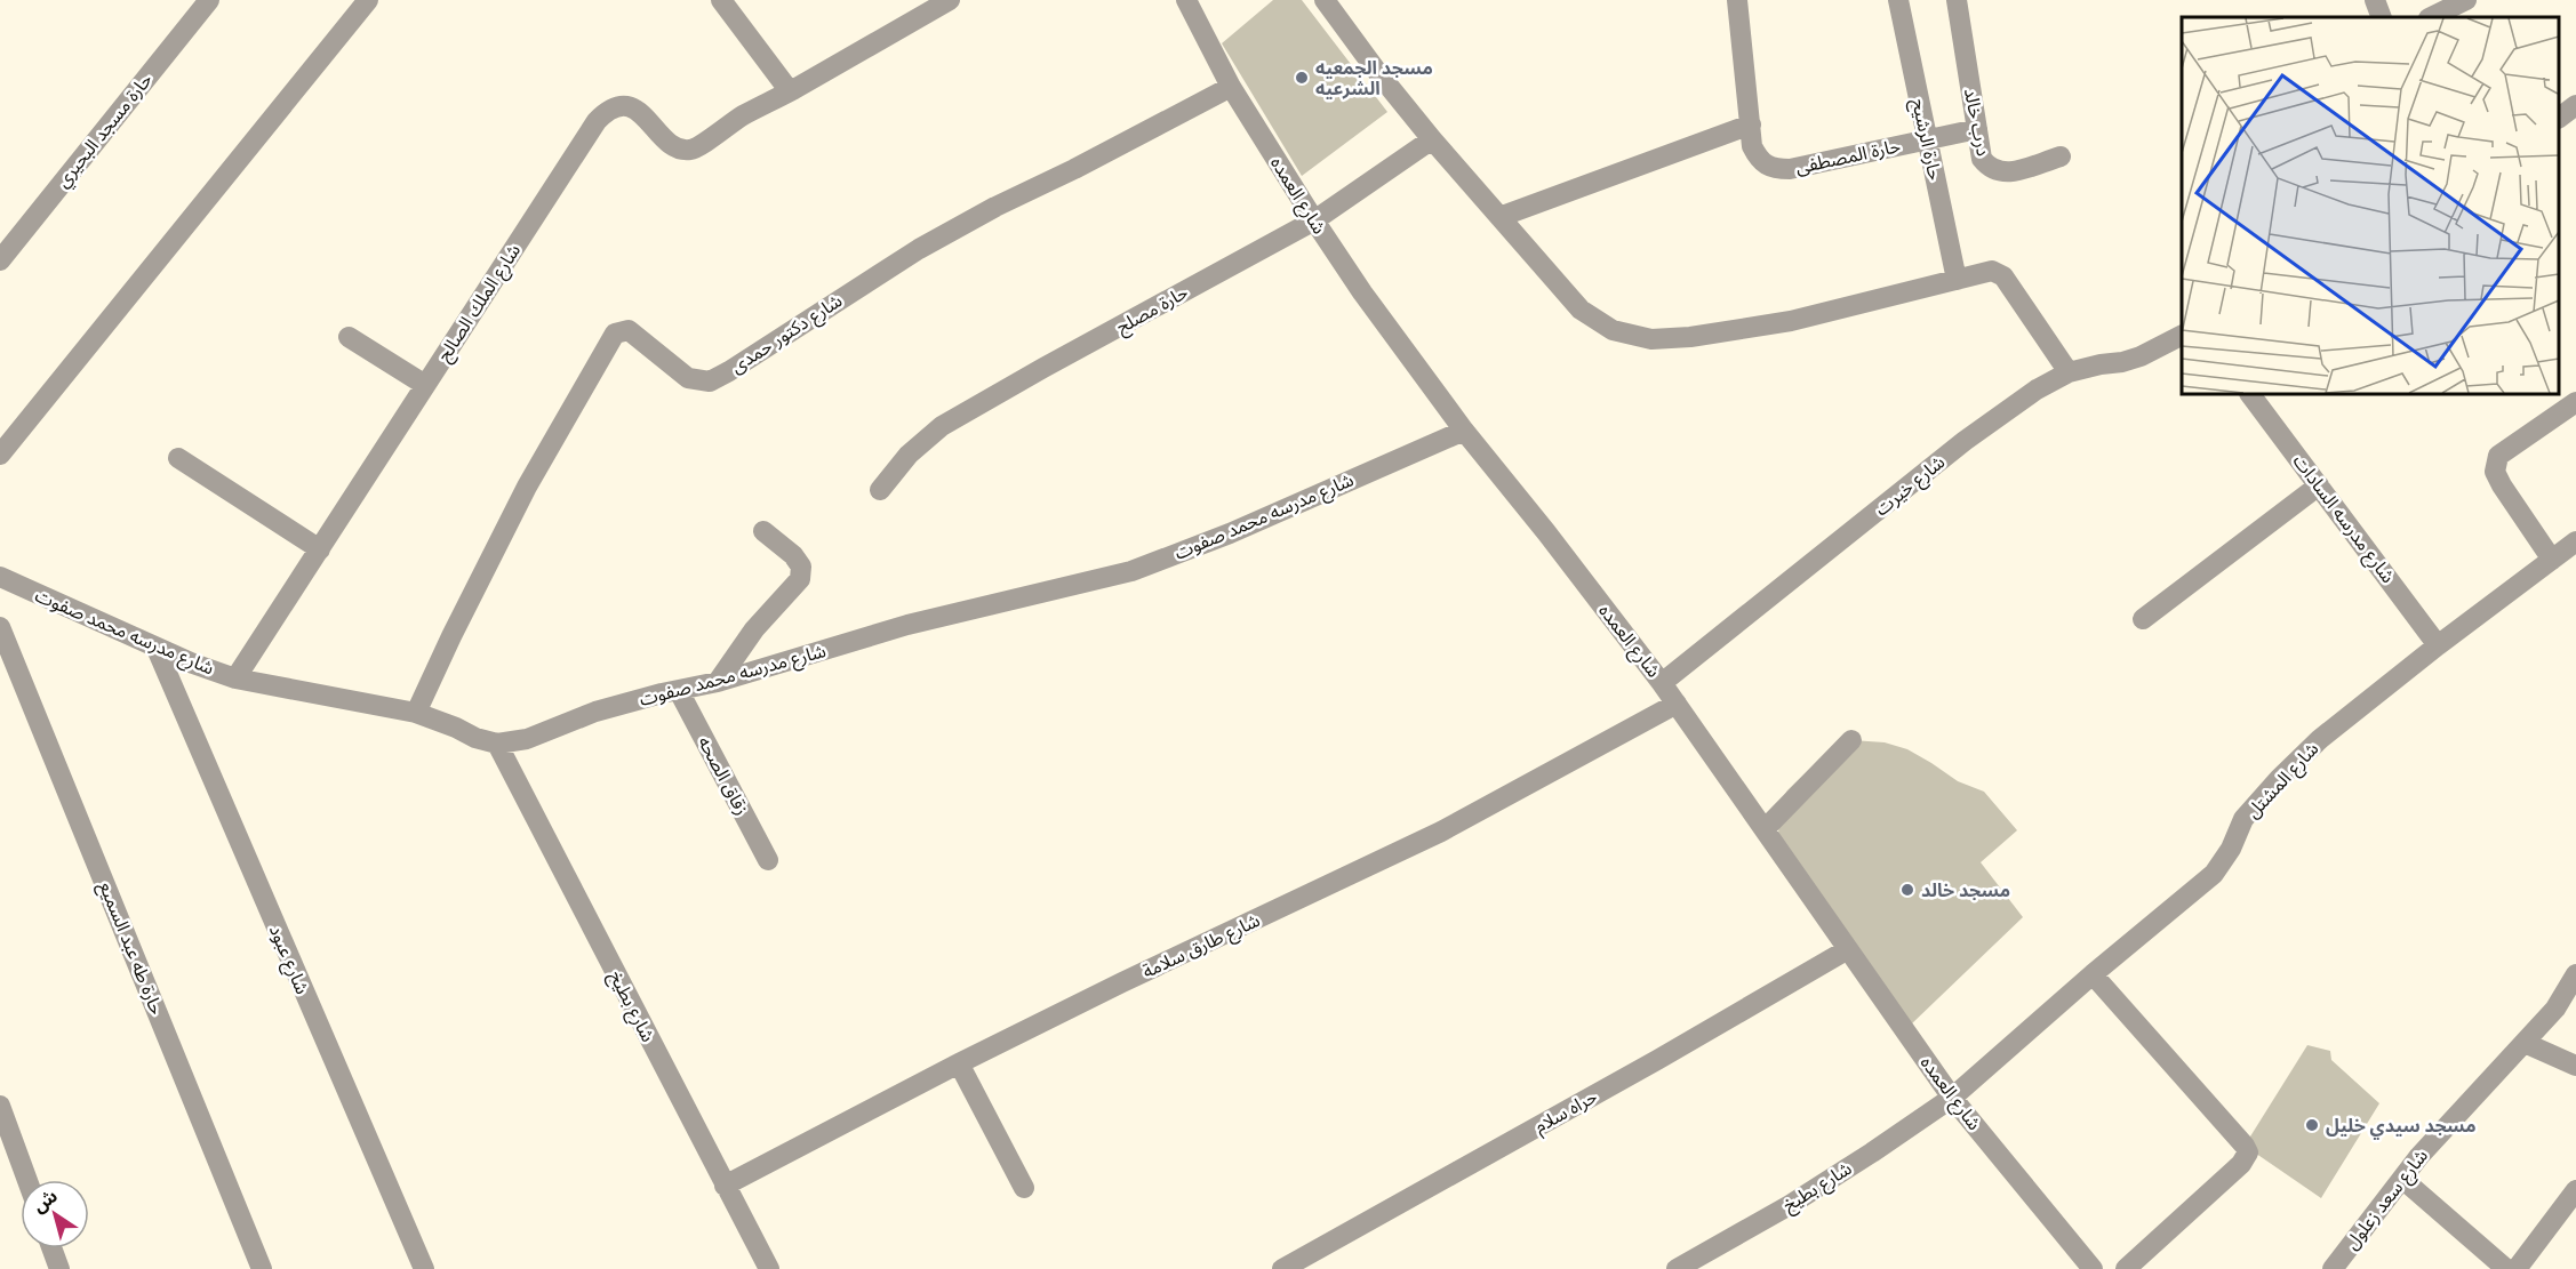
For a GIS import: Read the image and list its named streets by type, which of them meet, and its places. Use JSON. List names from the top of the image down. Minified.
{"streets":{"street":["درب خالد","حارة مسجد البحيري","حارة الرشيح","حارة المصطفى","شارع العمده","شارع الملك الصالح","حارة مصلح","شارع دكتور حمدى","شارع خيرت","شارع مدرسه محمد صفوت","شارع مدرسه السادات","زقاق الصحه","شارع المشتل","شارع طارق سلامة","حارة طه عبد السميع","شارع عبود","شارع بطيخ","حراه سلام","شارع سعد زعلول"]},"crossings":[["درب خالد","حارة المصطفى"],["حارة الرشيح","حارة المصطفى"],["شارع العمده","حارة مصلح"],["شارع العمده","شارع دكتور حمدى"],["شارع العمده","شارع خيرت"],["شارع العمده","شارع مدرسه محمد صفوت"],["شارع العمده","شارع المشتل"],["شارع العمده","شارع طارق سلامة"],["شارع العمده","شارع بطيخ"],["شارع العمده","حراه سلام"],["شارع الملك الصالح","شارع مدرسه محمد صفوت"],["شارع دكتور حمدى","شارع مدرسه محمد صفوت"],["شارع مدرسه محمد صفوت","زقاق الصحه"],["شارع مدرسه محمد صفوت","شارع عبود"],["شارع مدرسه محمد صفوت","شارع بطيخ"],["شارع مدرسه السادات","شارع المشتل"],["شارع المشتل","شارع بطيخ"],["شارع طارق سلامة","شارع بطيخ"]],"places":["مسجد الجمعيه الشرعيه","مسجد خالد","مسجد سيدي خليل"],"north":"top left"}
